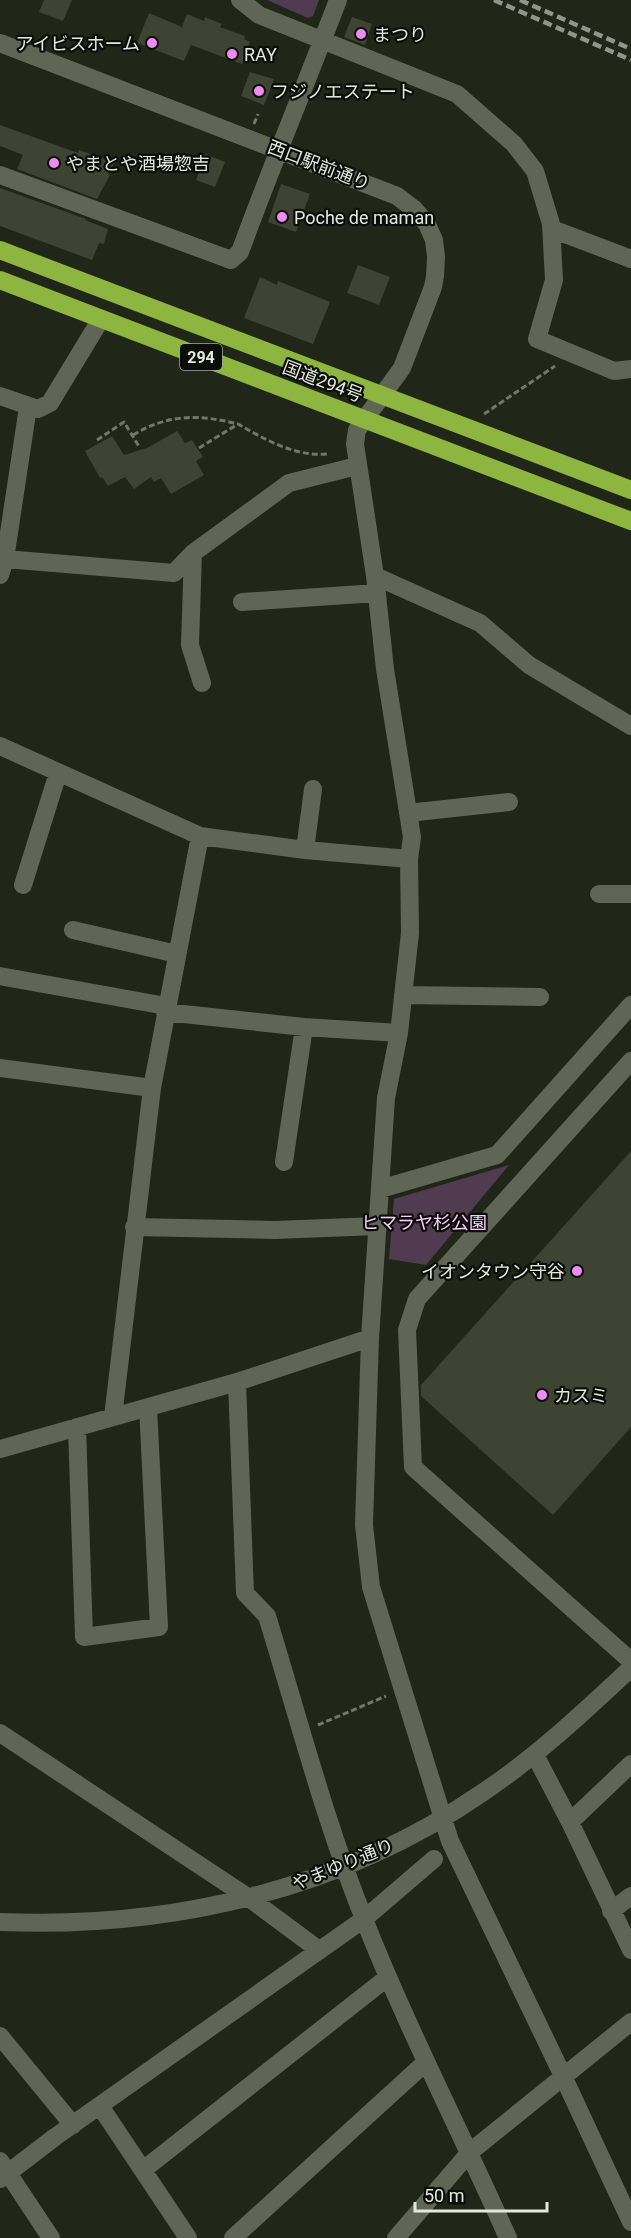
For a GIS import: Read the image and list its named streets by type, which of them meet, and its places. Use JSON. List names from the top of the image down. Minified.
{"streets":{"highway":["294","国道294号"],"street":["西口駅前通り","やまゆり通り"]},"crossings":[["西口駅前通り","国道294号"]],"parks":["ヒマラヤ杉公園"],"places":["まつり","アイビスホーム","RAY","フジノエステート","やまとや酒場惣吉","Poche de maman","イオンタウン守谷","カスミ"],"scale_bar":"50 m"}
